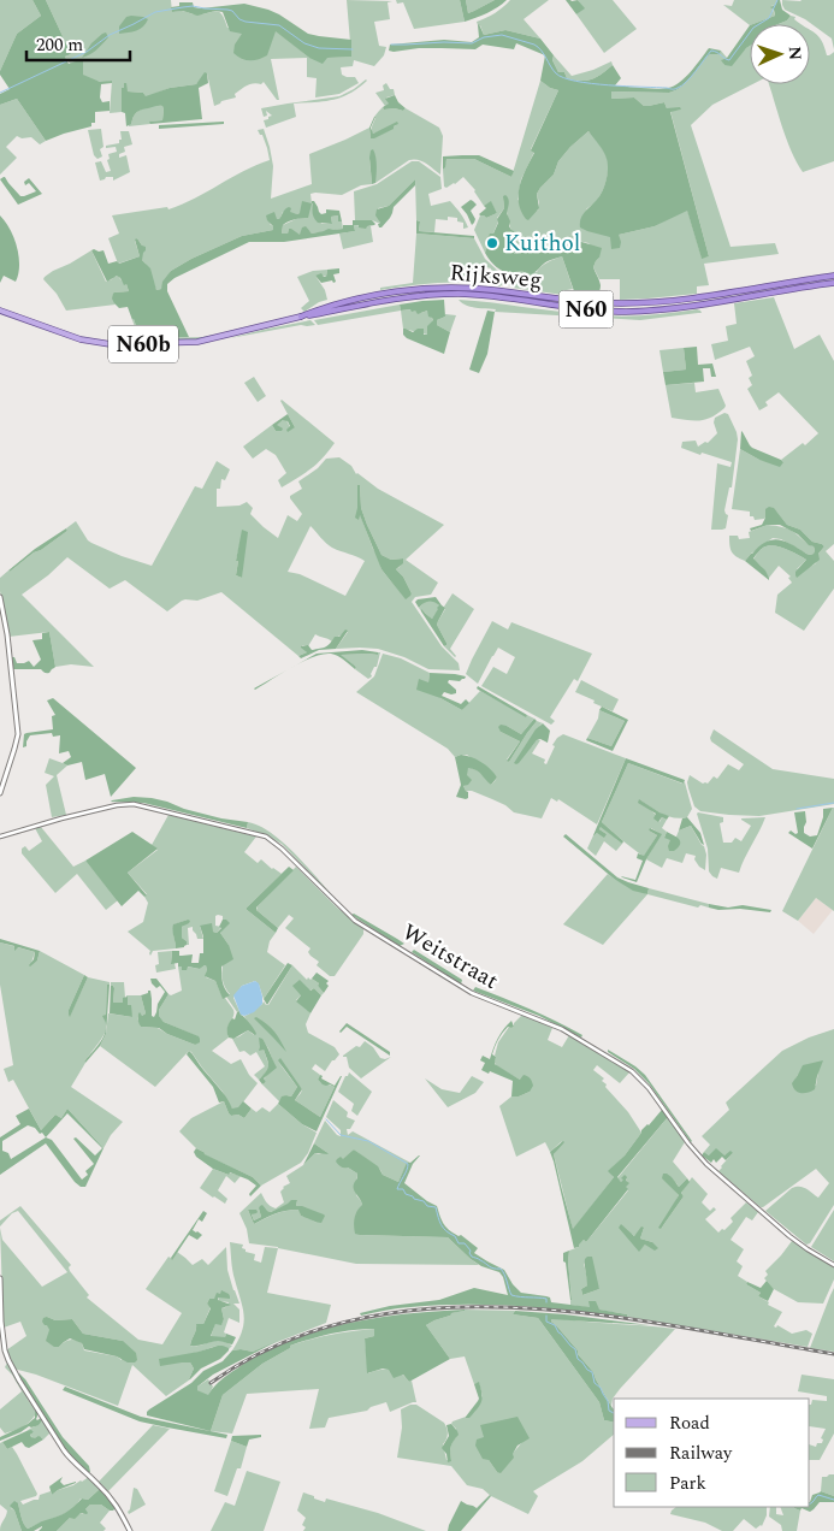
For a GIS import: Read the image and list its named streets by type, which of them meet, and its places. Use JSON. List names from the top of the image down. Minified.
{"streets":{"highway":["Rijksweg","N60"],"main road":["N60b"],"street":["Weitstraat"]},"places":["Kuithol"],"legend":["Road","Railway","Park"],"scale_bar":"200 m","north":"right"}
